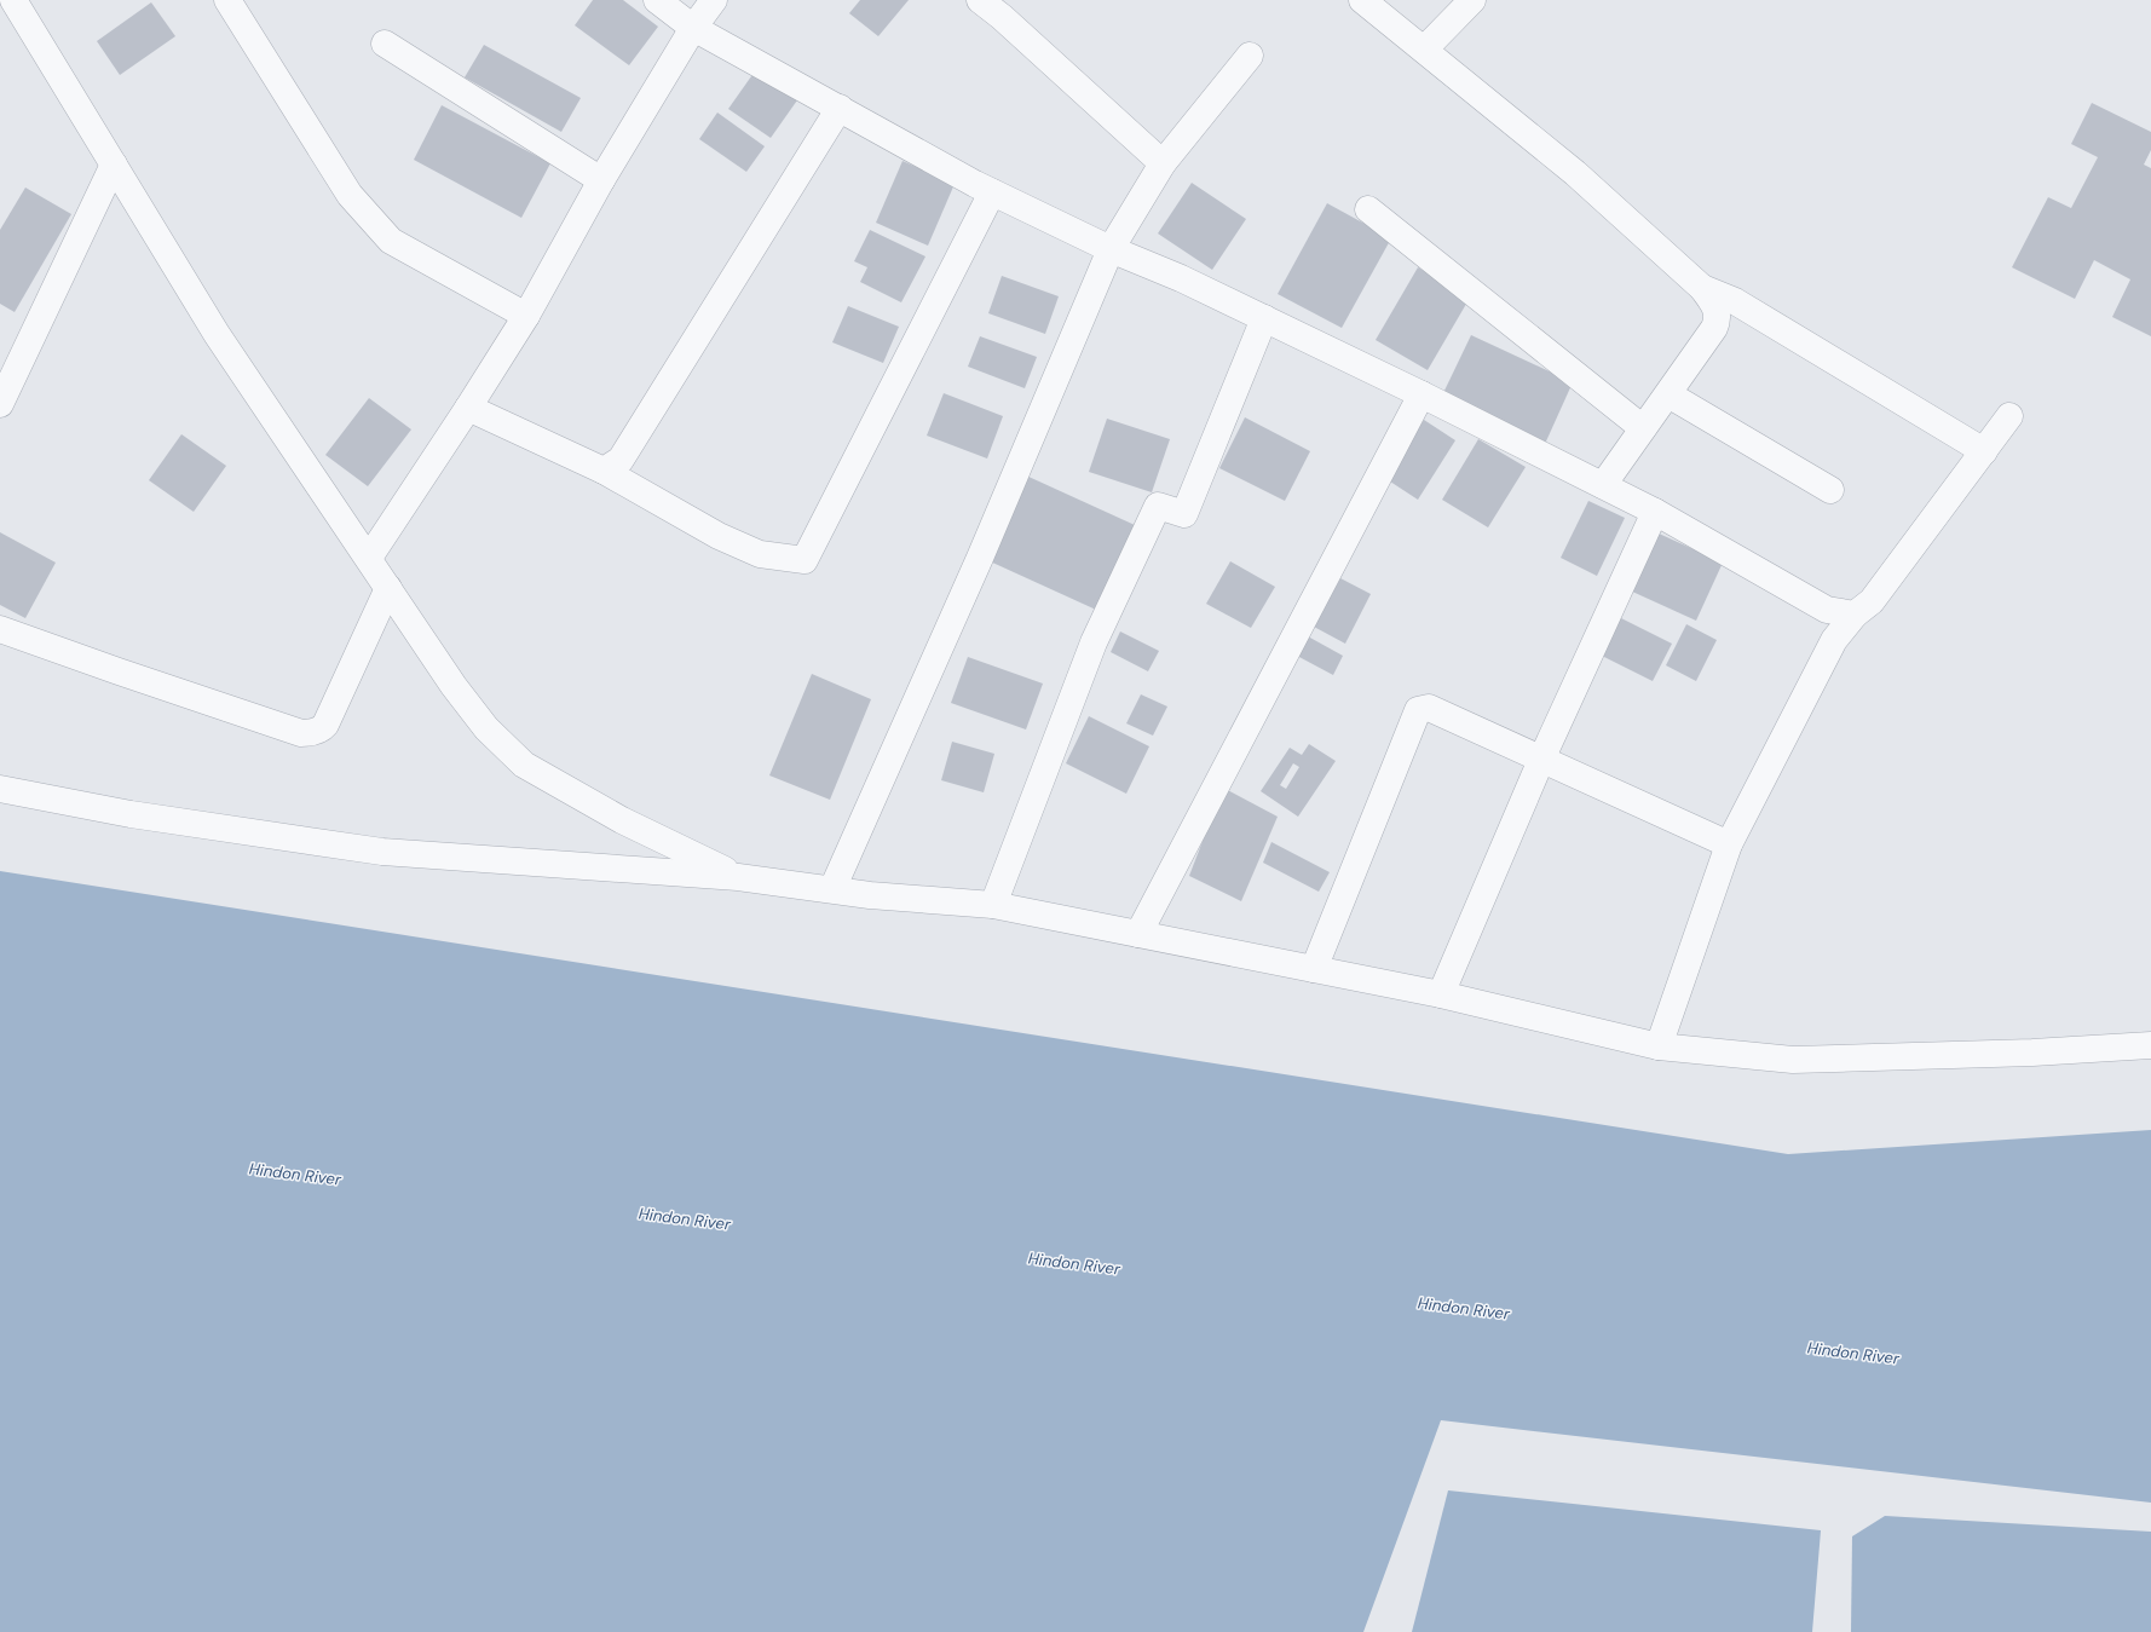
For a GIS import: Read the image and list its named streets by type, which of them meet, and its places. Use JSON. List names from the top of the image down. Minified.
{"water":["Hindon River"]}
